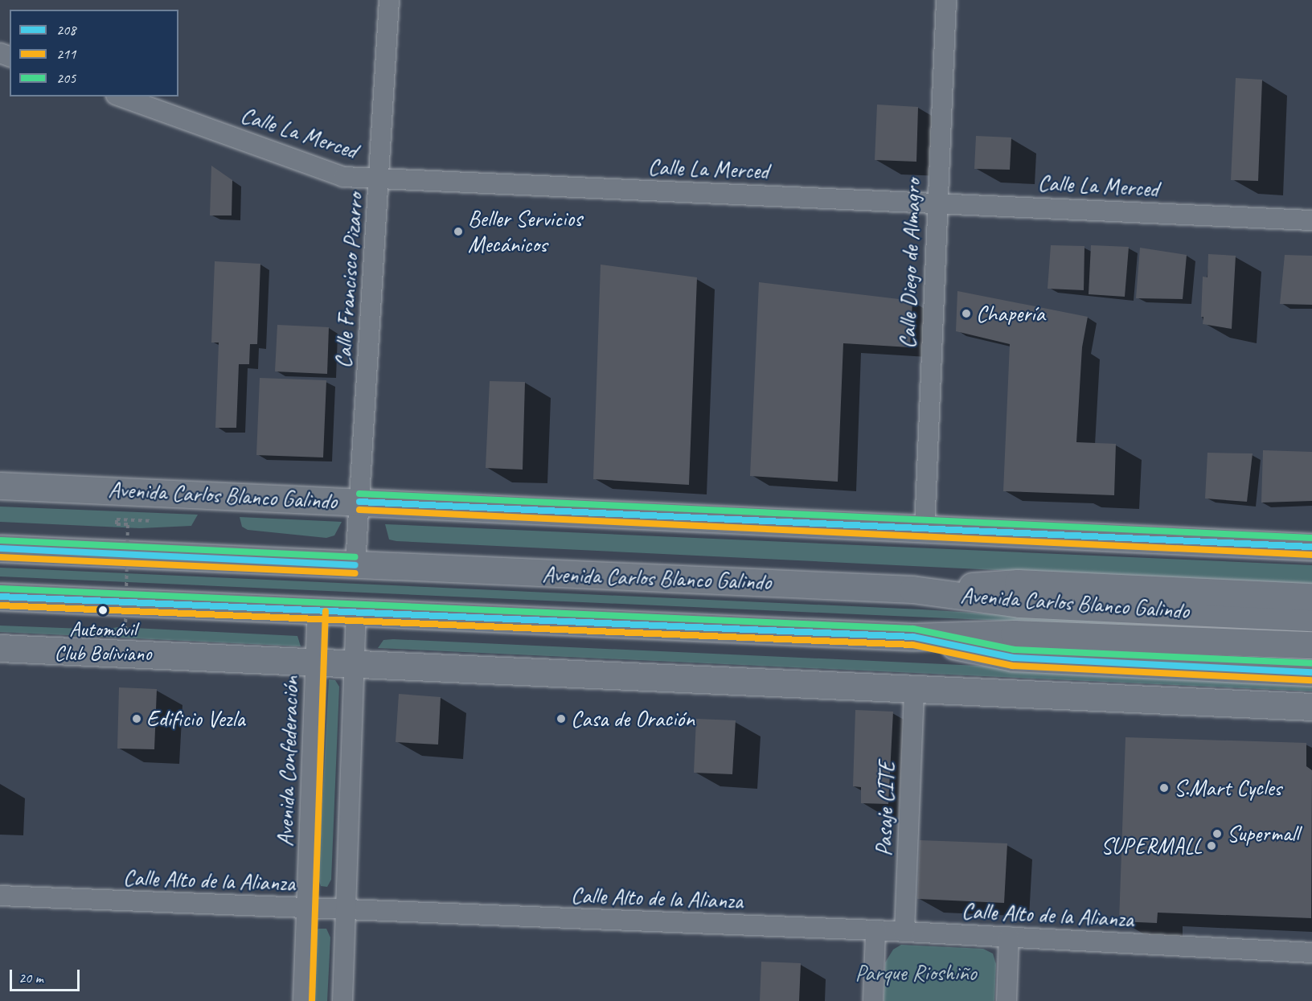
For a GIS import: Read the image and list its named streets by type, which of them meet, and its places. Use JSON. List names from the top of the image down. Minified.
{"streets":{"main road":["Avenida Carlos Blanco Galindo"],"street":["Calle La Merced","Calle Diego de Almagro","Calle Francisco Pizarro","Avenida Confederación","Pasaje CITE","Calle Alto de la Alianza"]},"crossings":[["Calle La Merced","Calle Diego de Almagro"],["Calle La Merced","Calle Francisco Pizarro"],["Calle Diego de Almagro","Avenida Carlos Blanco Galindo"],["Calle Francisco Pizarro","Avenida Carlos Blanco Galindo"],["Avenida Carlos Blanco Galindo","Avenida Confederación"],["Avenida Confederación","Calle Alto de la Alianza"],["Pasaje CITE","Calle Alto de la Alianza"]],"parks":["Parque Rioshiño"],"places":["Beller Servicios Mecánicos","Chapería","Automóvil Club Boliviano","Edificio Vezla","Casa de Oración","S.Mart Cycles","Supermall","SUPERMALL"],"lines":["transit line 205","transit line 208","transit line 211"],"legend":["208","211","205"],"scale_bar":"20 m"}
